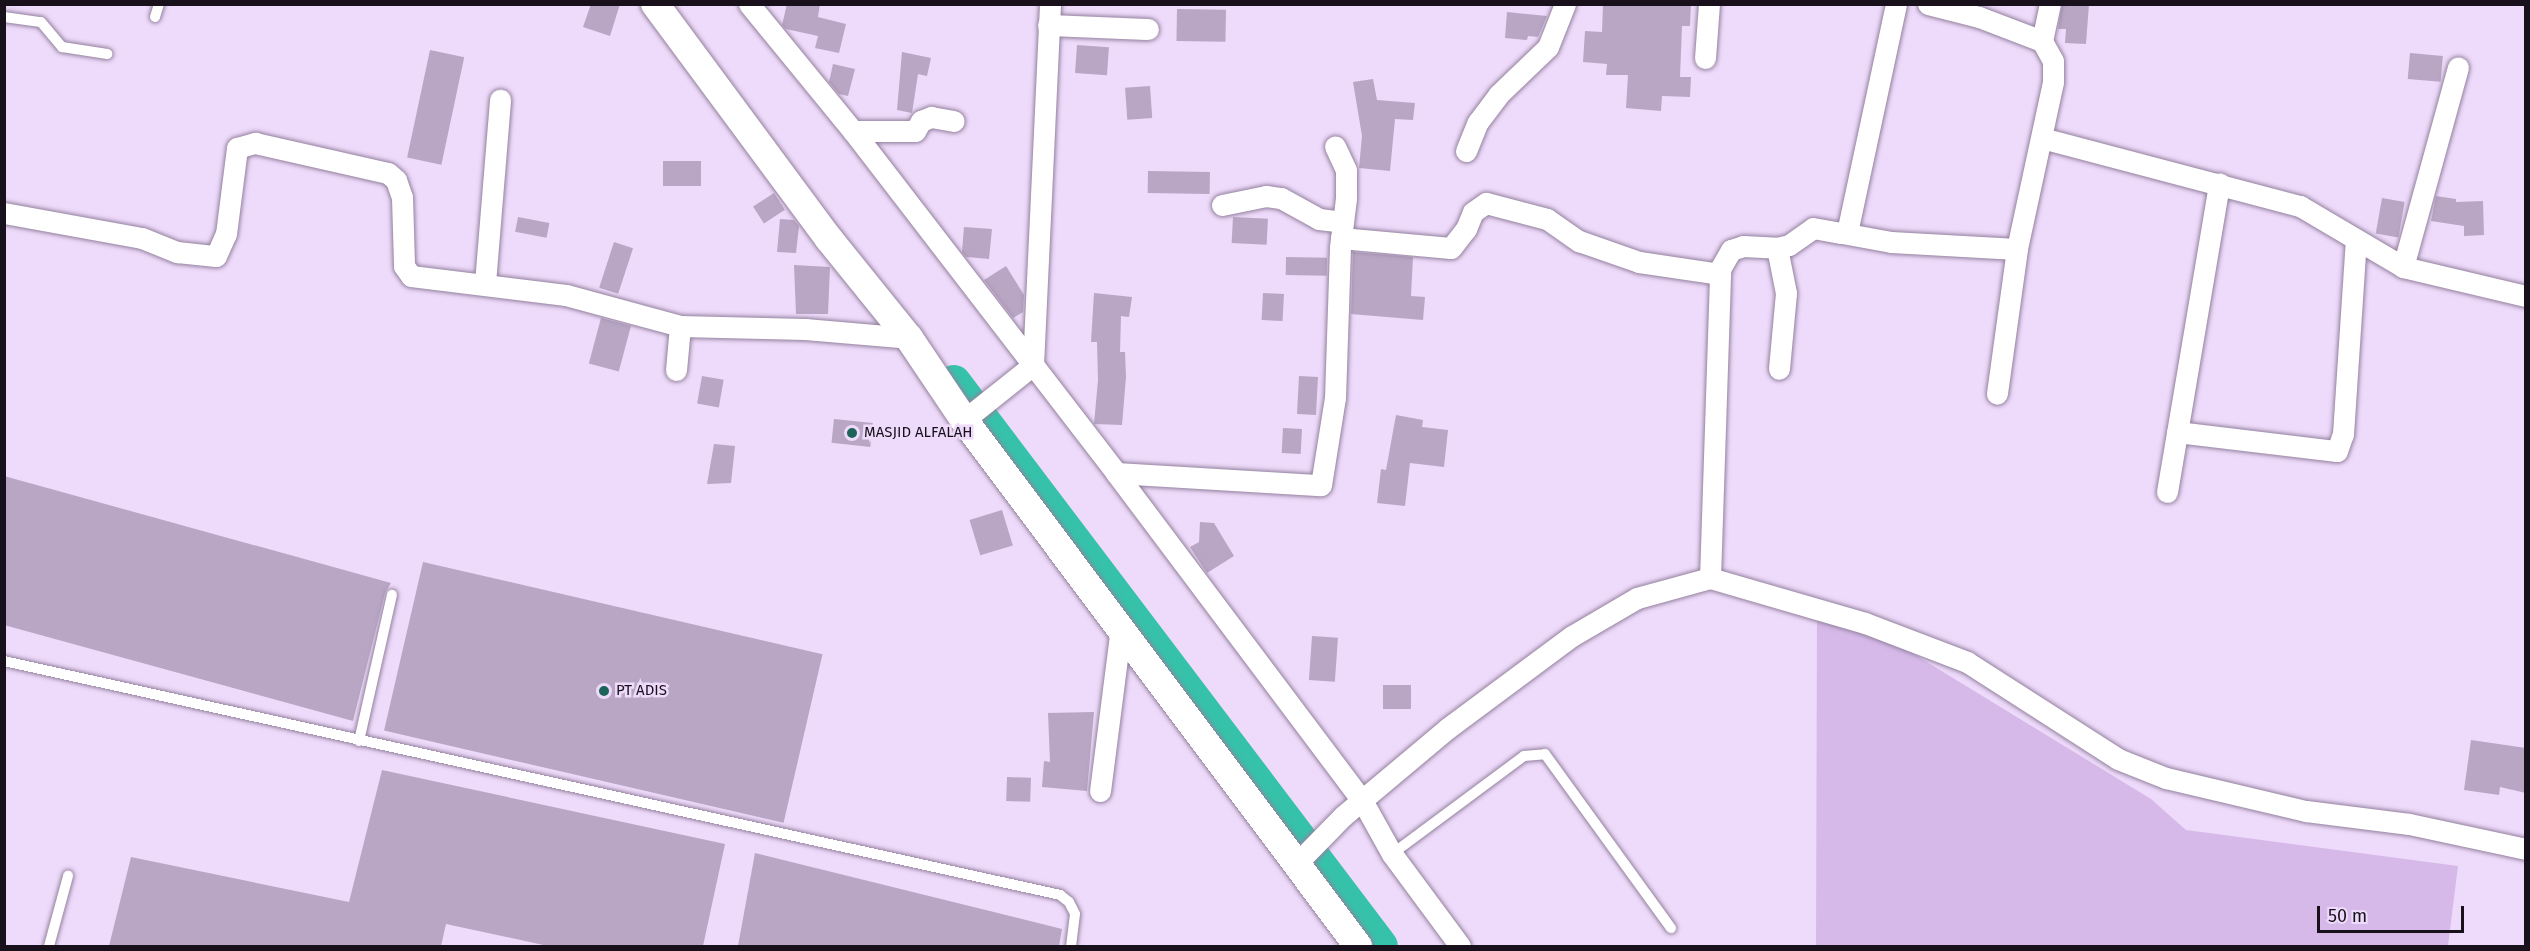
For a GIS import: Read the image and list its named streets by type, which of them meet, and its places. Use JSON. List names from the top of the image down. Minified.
{"places":["MASJID ALFALAH","PT ADIS"],"scale_bar":"50 m"}
